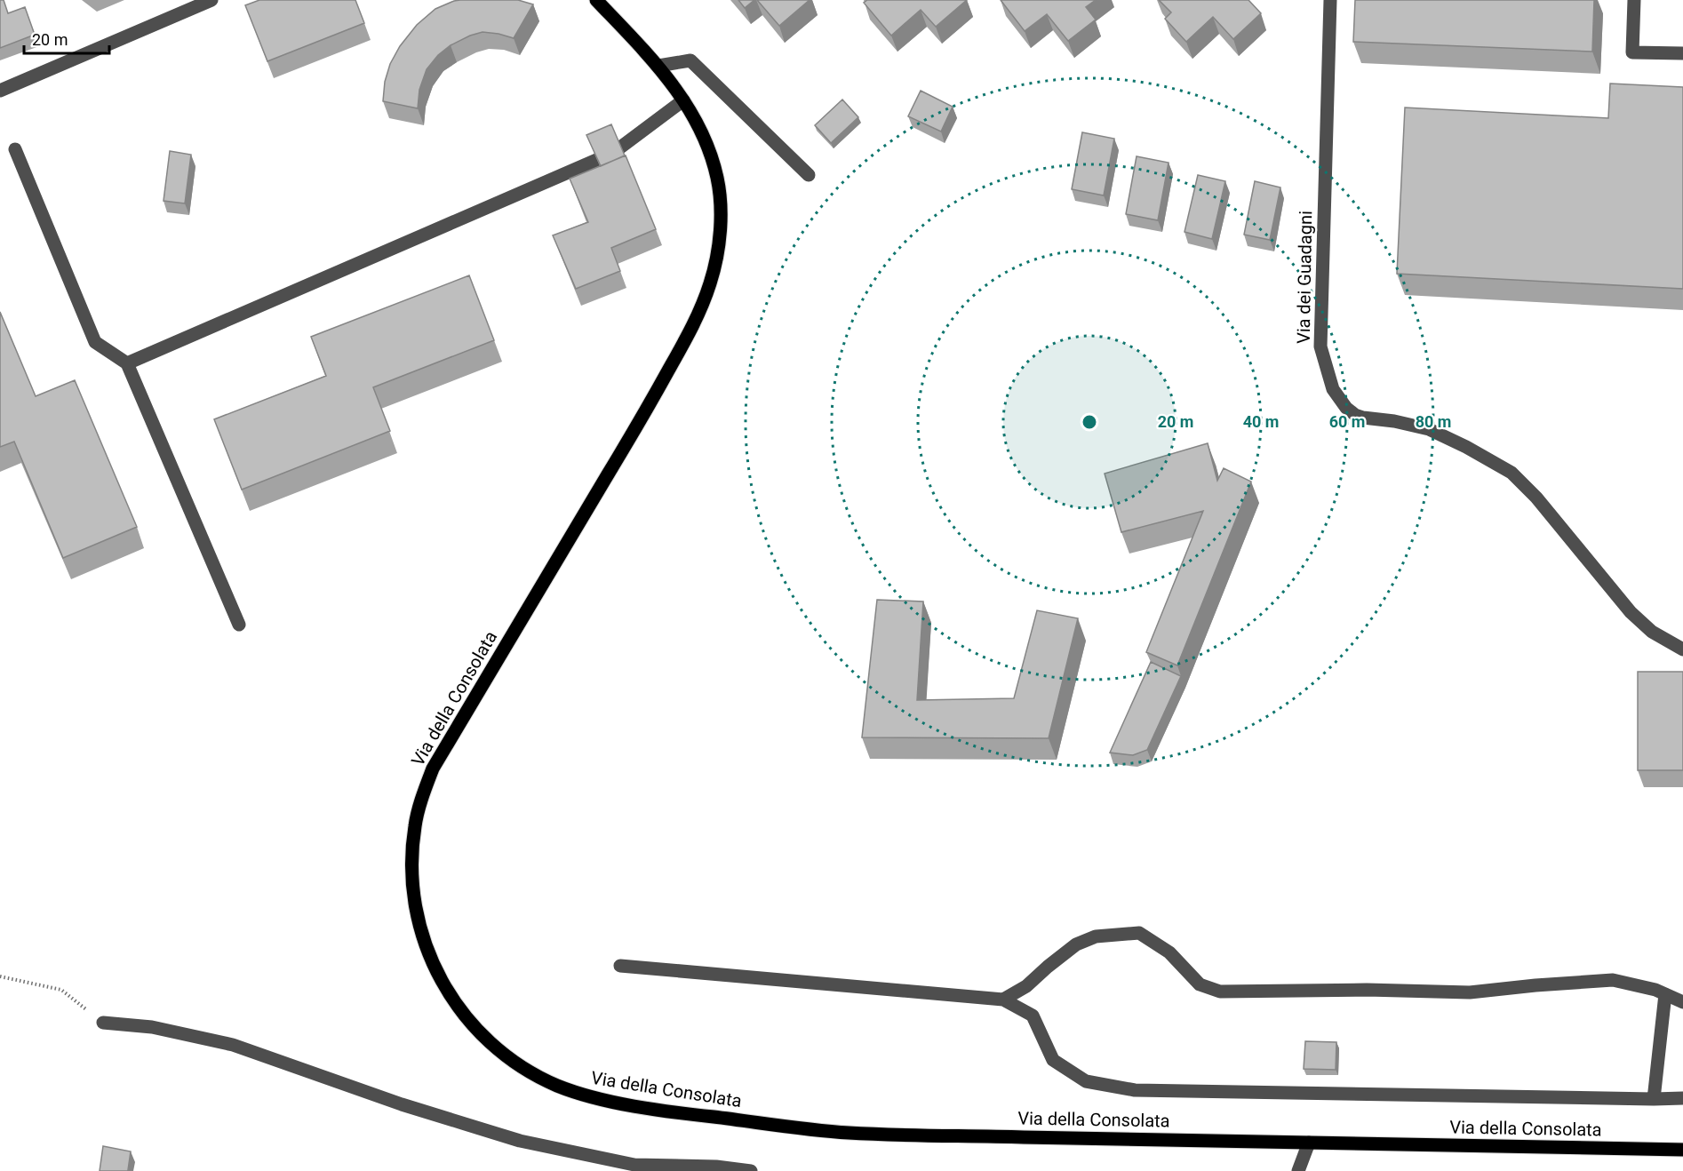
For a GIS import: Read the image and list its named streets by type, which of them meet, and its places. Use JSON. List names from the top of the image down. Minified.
{"streets":{"main road":["Via della Consolata"],"street":["Via dei Guadagni"]},"scale_bar":"20 m","rings":["20 m","40 m","60 m","80 m"]}
